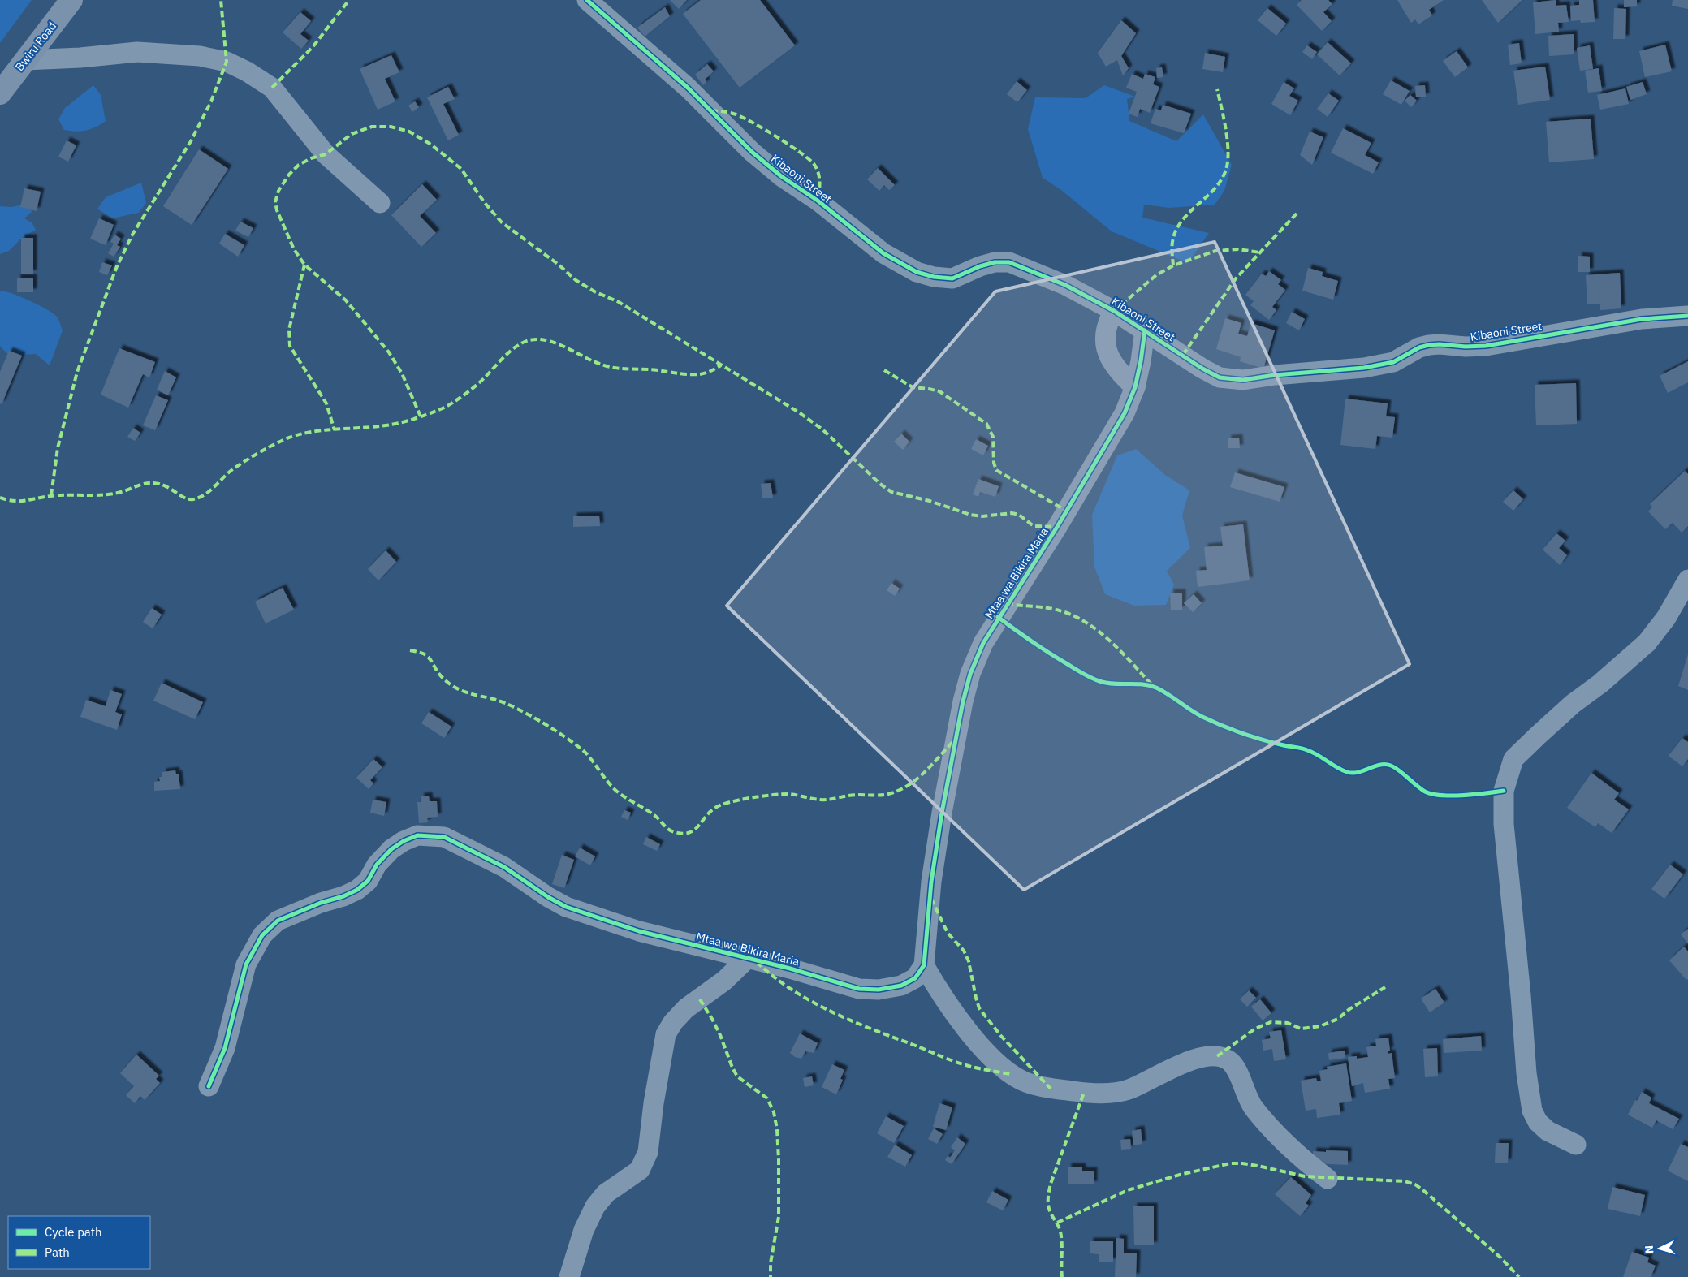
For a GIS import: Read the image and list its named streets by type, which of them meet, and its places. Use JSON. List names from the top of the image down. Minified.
{"streets":{"main road":["Bwiru Road"],"street":["Kibaoni Street","Mtaa wa Bikira Maria"]},"crossings":[["Kibaoni Street","Mtaa wa Bikira Maria"]],"legend":["Cycle path","Path"],"north":"left"}
